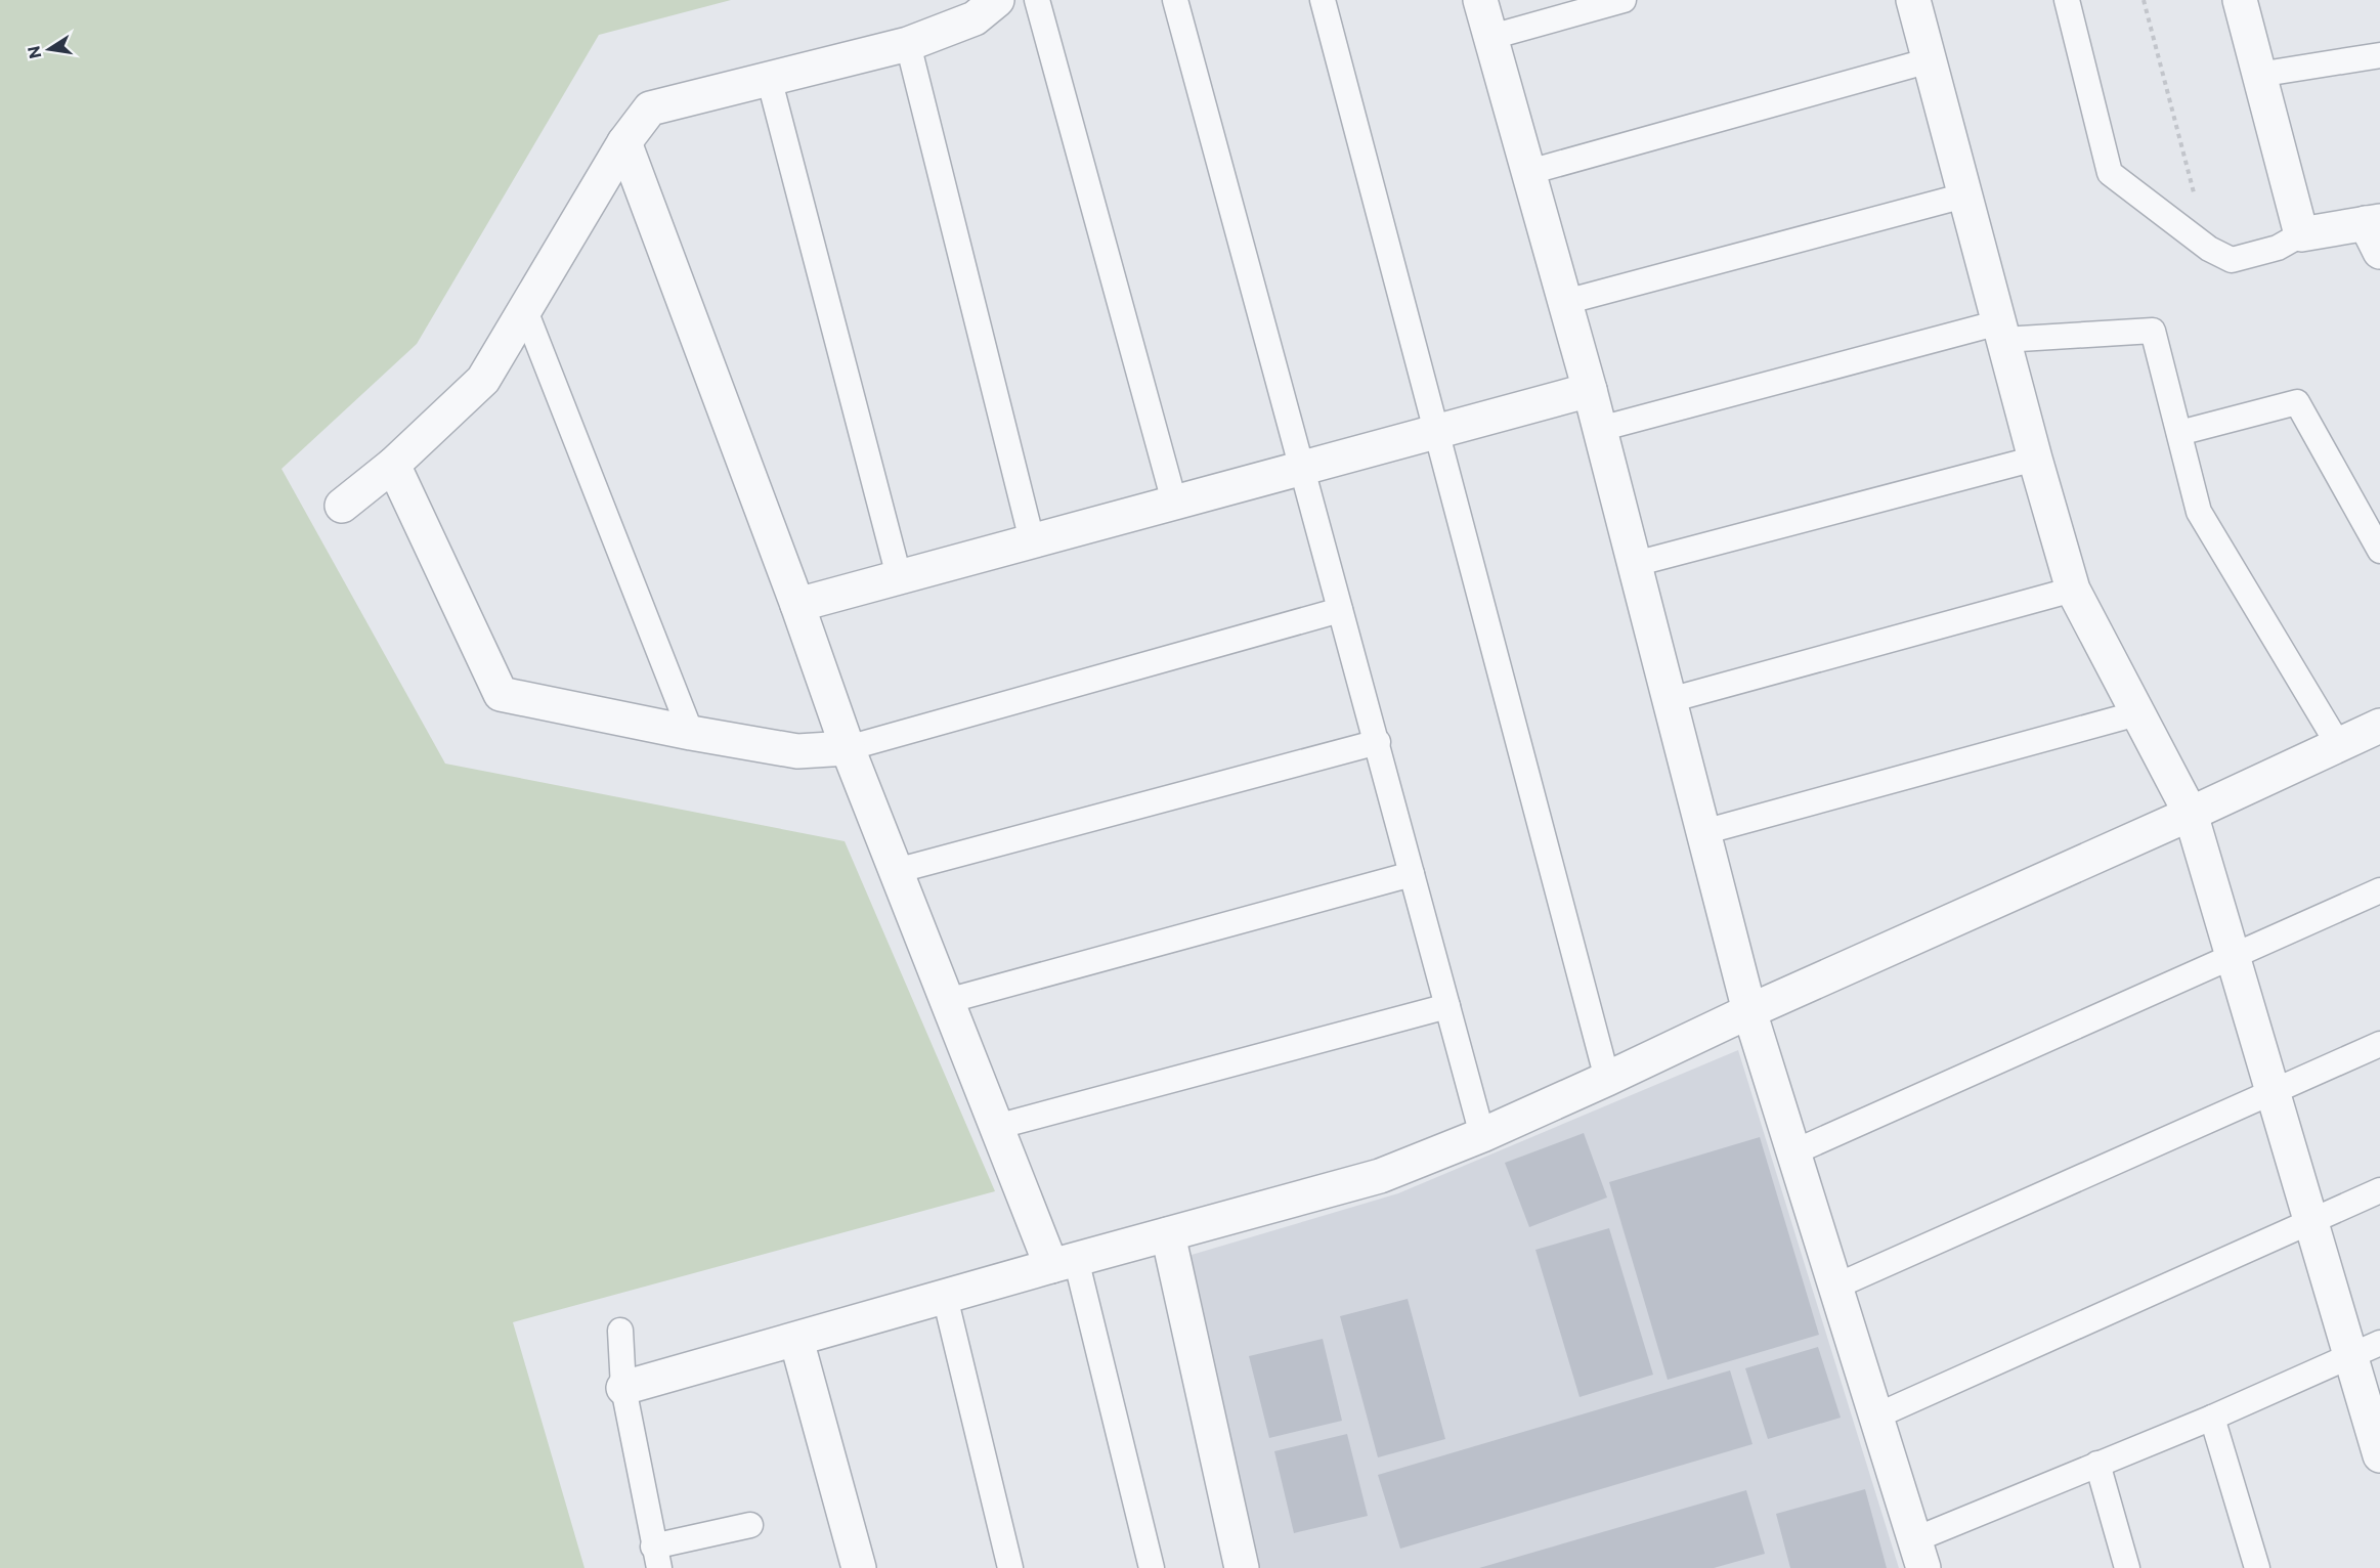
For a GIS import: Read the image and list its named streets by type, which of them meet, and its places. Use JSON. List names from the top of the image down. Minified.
{"north":"left"}
